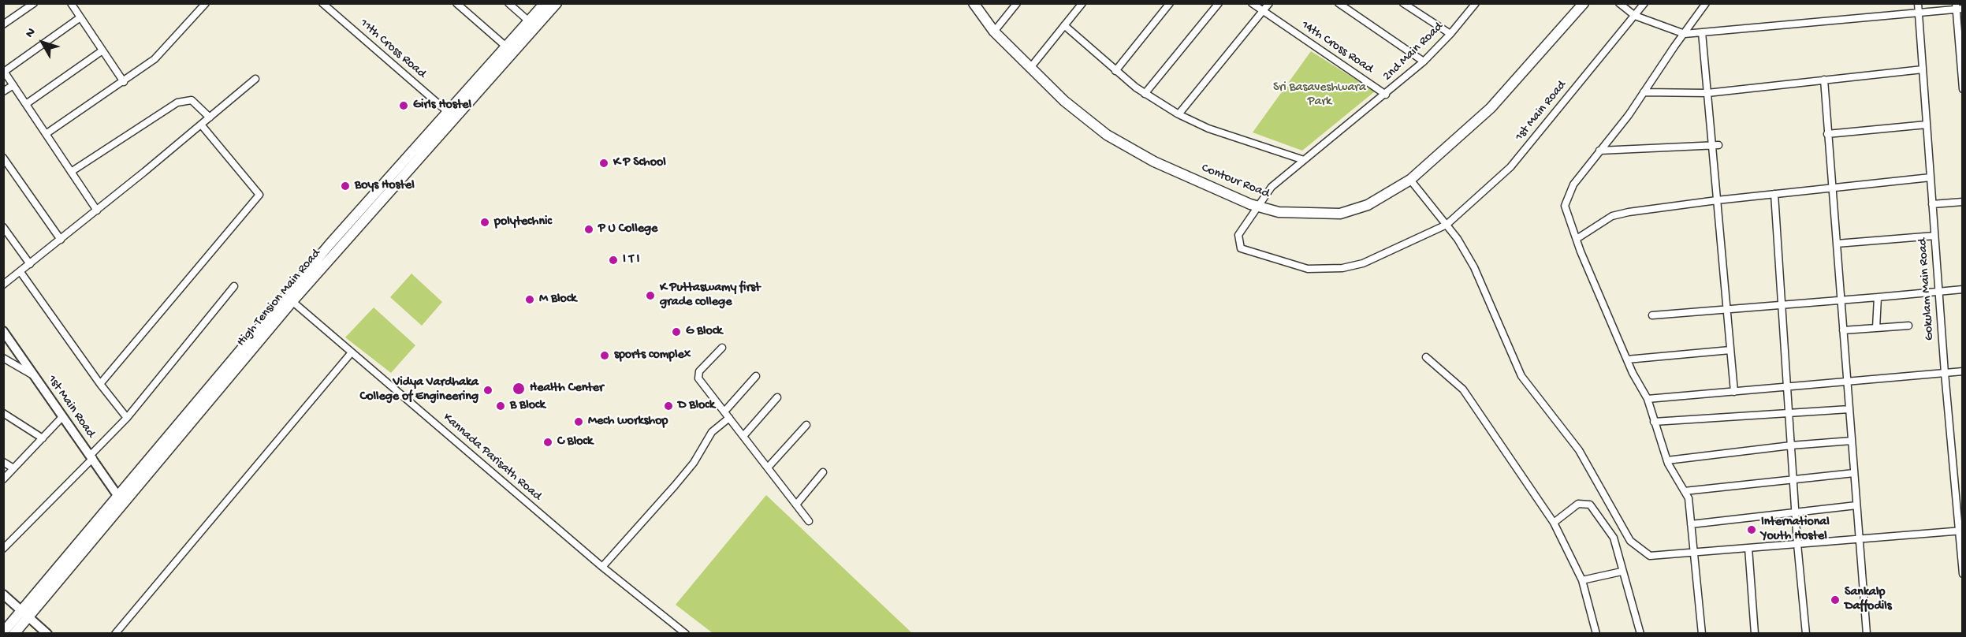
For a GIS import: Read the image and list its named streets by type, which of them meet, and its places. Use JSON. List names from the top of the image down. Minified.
{"streets":{"main road":["Contour Road","High Tension Main Road"],"street":["14th Cross Road","11th Cross Road","2nd Main Road","1st Main Road","Gokulam Main Road","Kannada Parisath Road"]},"crossings":[["14th Cross Road","2nd Main Road"],["2nd Main Road","1st Main Road"],["2nd Main Road","Contour Road"],["1st Main Road","Contour Road"],["1st Main Road","High Tension Main Road"],["High Tension Main Road","Kannada Parisath Road"]],"parks":["Sri Basaveshwara Park"],"places":["Girls Hostel","K P School","Boys Hostel","polytechnic","P U College","I T I","K Puttaswamy first grade college","M Block","G Block","sports complex","Health Center","Vidya Vardhaka College of Engineering","B Block","D Block","Mech workshop","C Block","International Youth Hostel","Sankalp Daffodils"],"north":"top left"}
